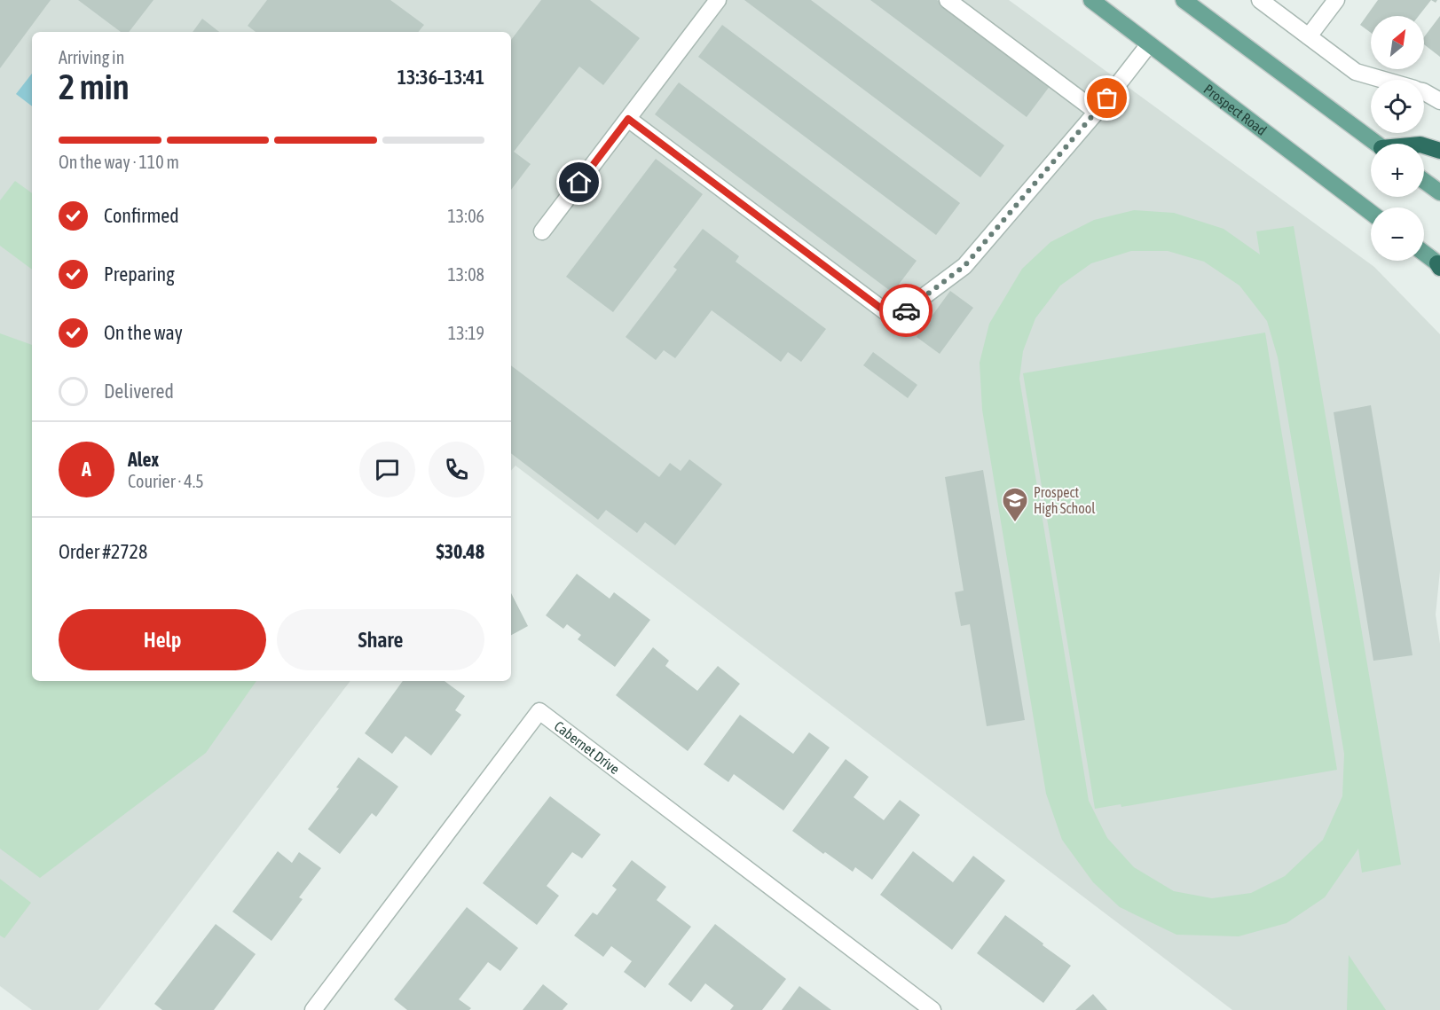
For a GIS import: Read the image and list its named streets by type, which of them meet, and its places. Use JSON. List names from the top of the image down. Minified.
{"streets":{"main road":["Prospect Road"],"street":["Cabernet Drive"]},"places":{"school or university":["Prospect High School"]},"north":"top right","page":{"map_buttons":["+","−"],"heading":["2 min","Arriving in","13:36–13:41"],"panel":["Alex","Courier · 4.5","Order #2728","$30.48"],"bar":"On the way · 110 m","list":[["Confirmed","13:06"],["Preparing","13:08"],["On the way","13:19"],"Delivered"],"round":"A","buttons":["Help","Share"]}}
